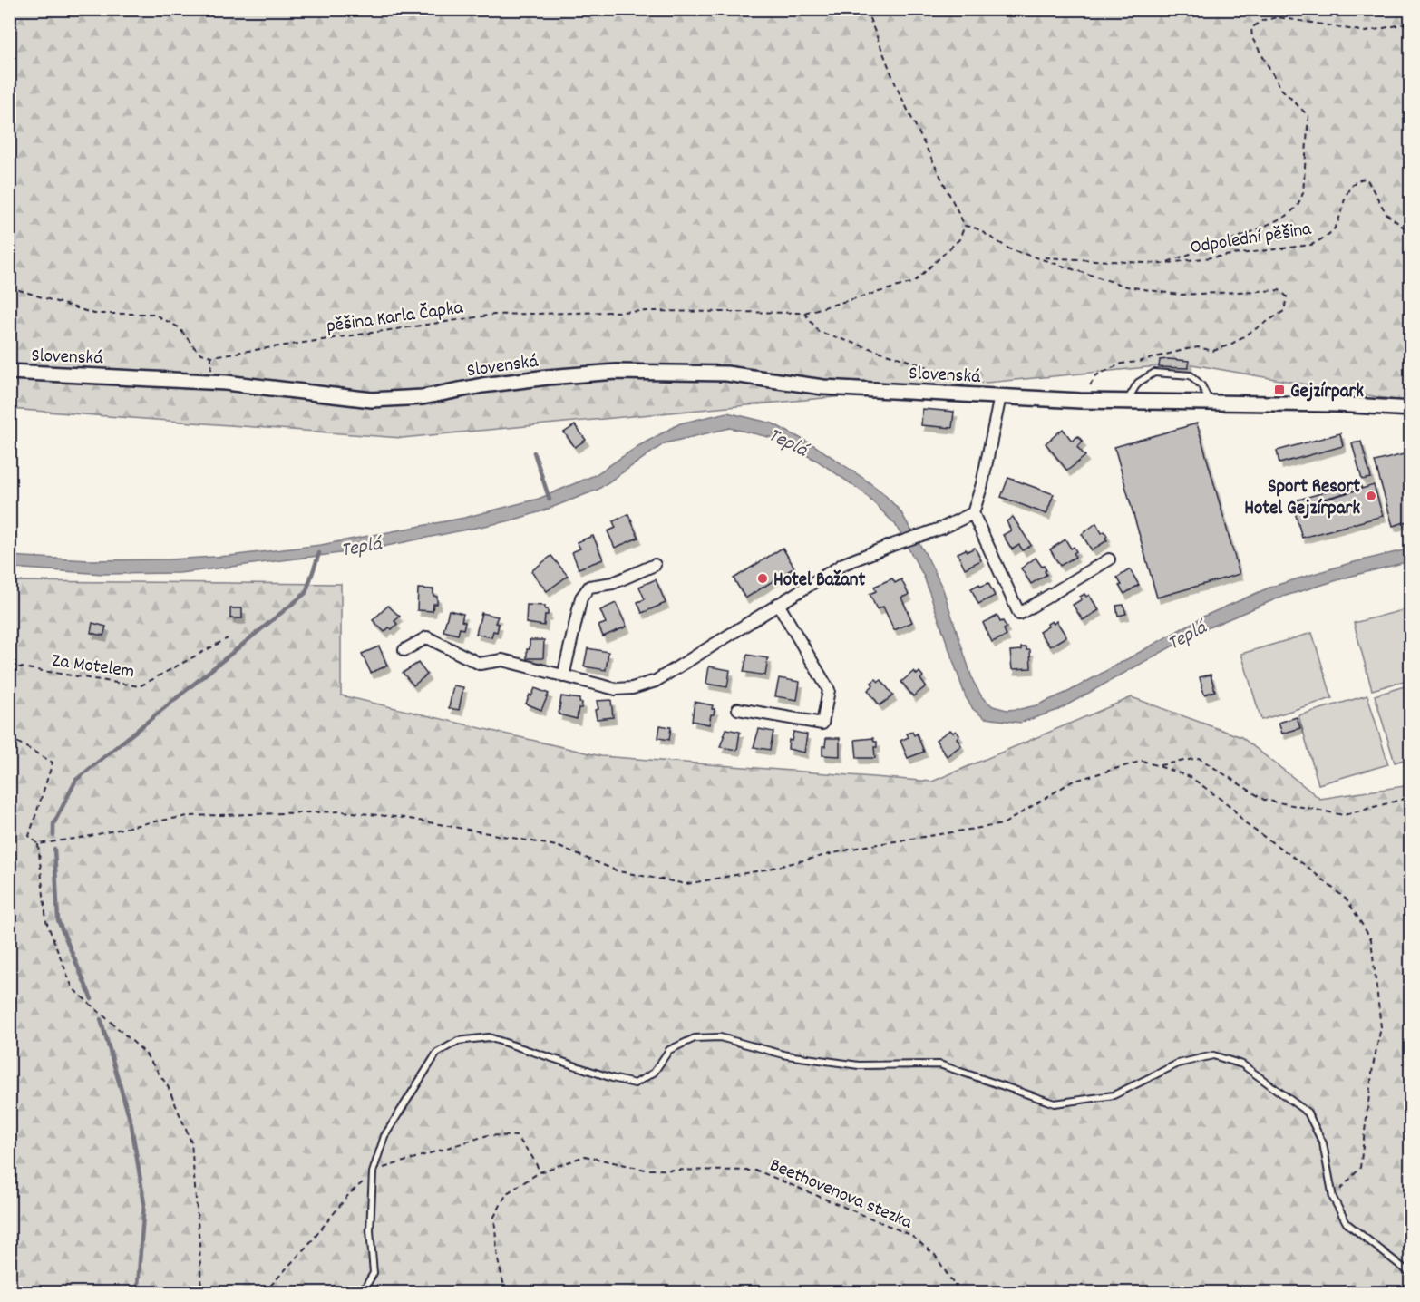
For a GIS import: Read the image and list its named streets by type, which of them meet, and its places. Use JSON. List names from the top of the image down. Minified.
{"streets":{"street":["Slovenská"],"path":["Odpolední pěšina","pěšina Karla Čapka","Za Motelem","Beethovenova stezka"]},"water":["Teplá"],"places":{"transit":["Gejzírpark"],"other":["Sport Resort Hotel Gejzírpark","Hotel Bažant"]}}
